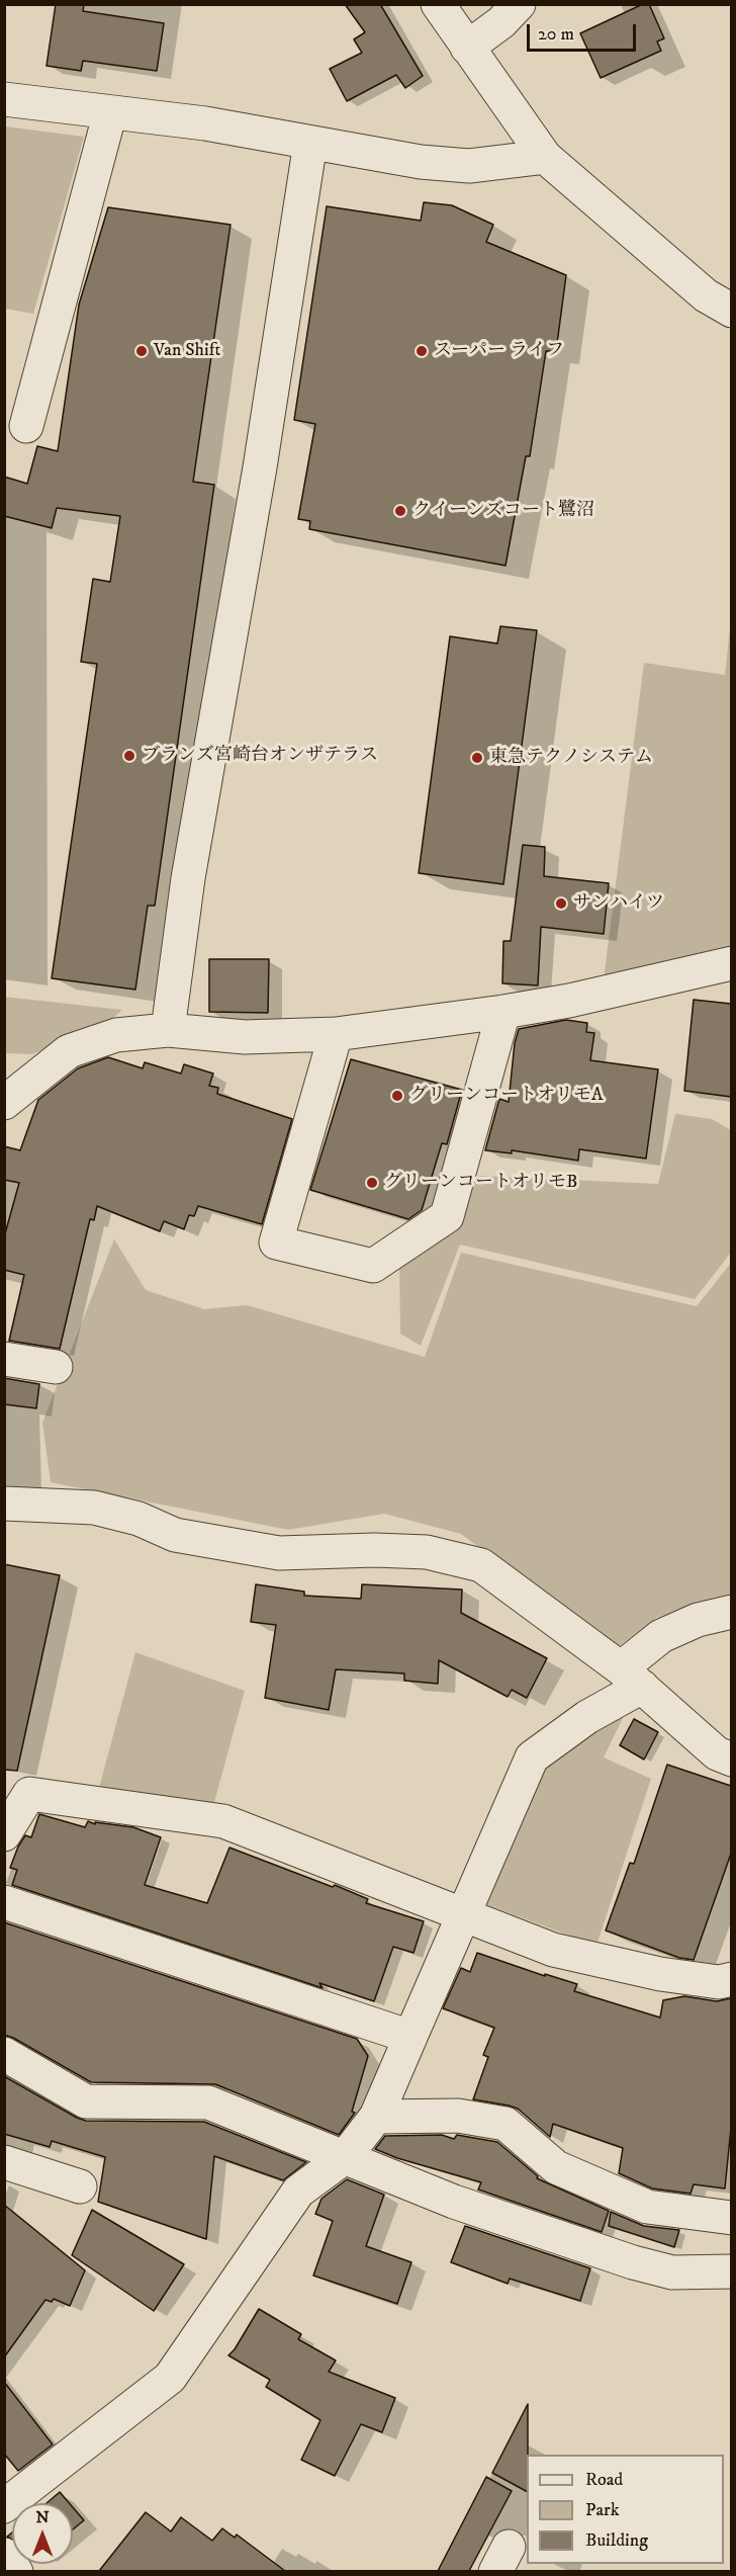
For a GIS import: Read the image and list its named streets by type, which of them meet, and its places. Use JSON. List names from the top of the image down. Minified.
{"places":["Van Shift","スーパー ライフ","クイーンズコート鷺沼","ブランズ宮崎台オンザテラス","東急テクノシステム","サンハイツ","グリーンコートオリモA","グリーンコートオリモB"],"legend":["Road","Park","Building"],"scale_bar":"20 m","north":"top"}
